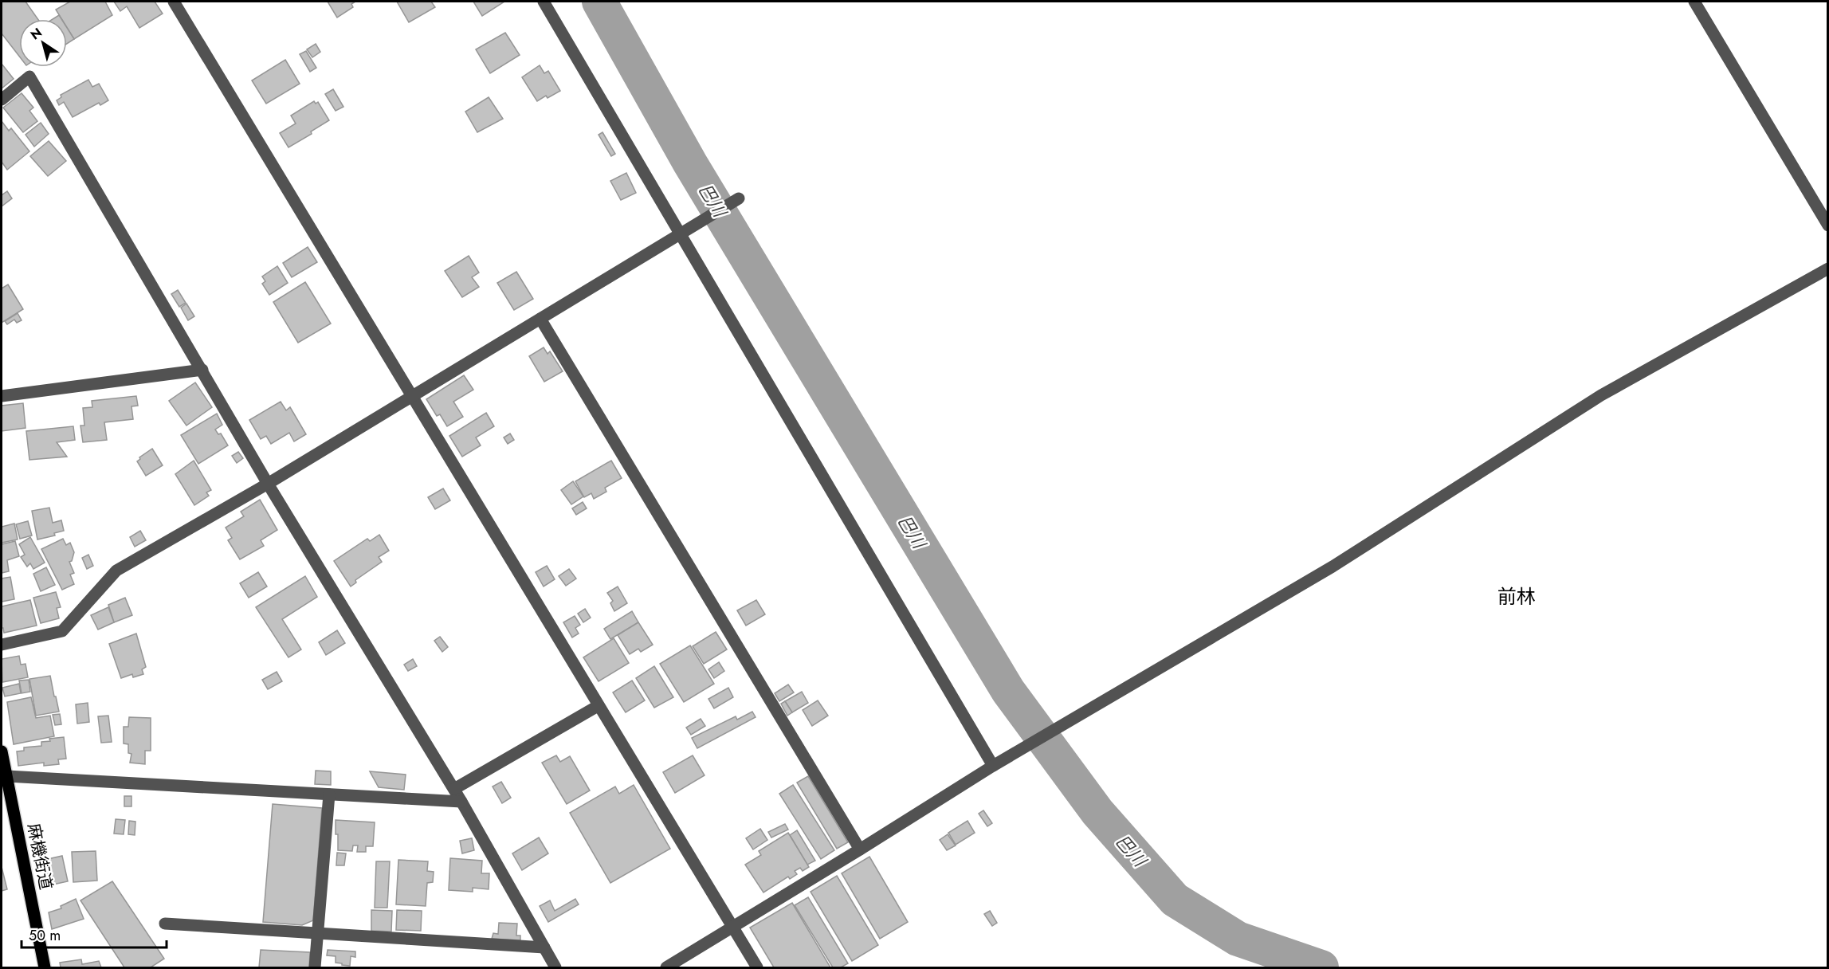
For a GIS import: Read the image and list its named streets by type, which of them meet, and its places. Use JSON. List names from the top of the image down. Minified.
{"streets":{"main road":["麻機街道"]},"districts":["前林"],"water":["巴川"],"scale_bar":"50 m","north":"top left"}
